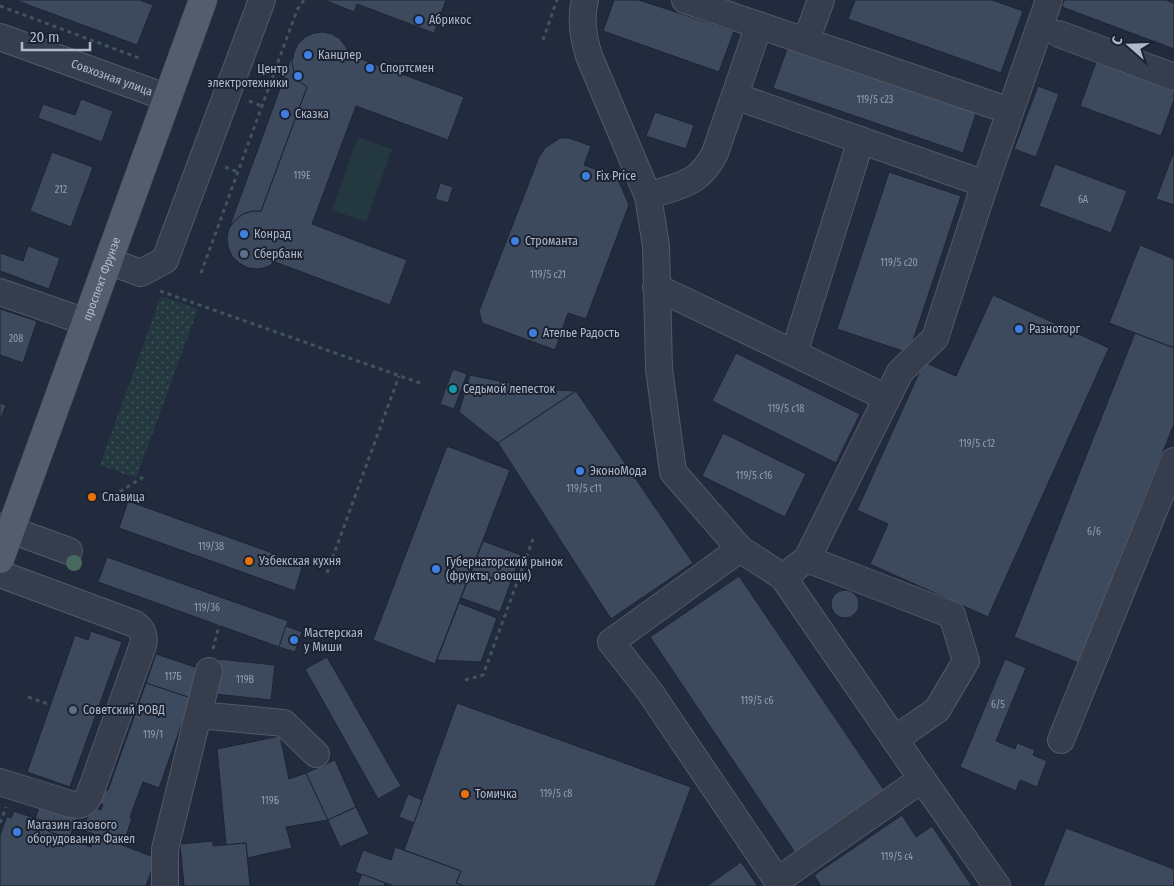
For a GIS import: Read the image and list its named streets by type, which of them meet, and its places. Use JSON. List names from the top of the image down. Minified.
{"streets":{"main road":["проспект Фрунзе"],"street":["Совхозная улица"]},"crossings":[["Совхозная улица","проспект Фрунзе"]],"places":["Абрикос","Канцлер","Спортсмен","Центр электротехники","Сказка","Fix Price","Конрад","Строманта","Сбербанк","Разноторг","Ателье Радость","Седьмой лепесток","ЭконоМода","Славица","Узбекская кухня","Губернаторский рынок (фрукты, овощи)","Мастерская у Миши","Советский РОВД","Томичка","Магазин газового оборудования Факел"],"house_numbers":["119/5 с23","119Е","212","6А","119/5 с20","119/5 с21","208","119/5 с18","119/5 с12","119/5 с16","119/5 с11","6/6","119/38","119/36","117Б","119В","119/5 с6","6/5","119/1","119/5 с8","119Б","119/5 с4"],"scale_bar":"20 m","north":"left"}
